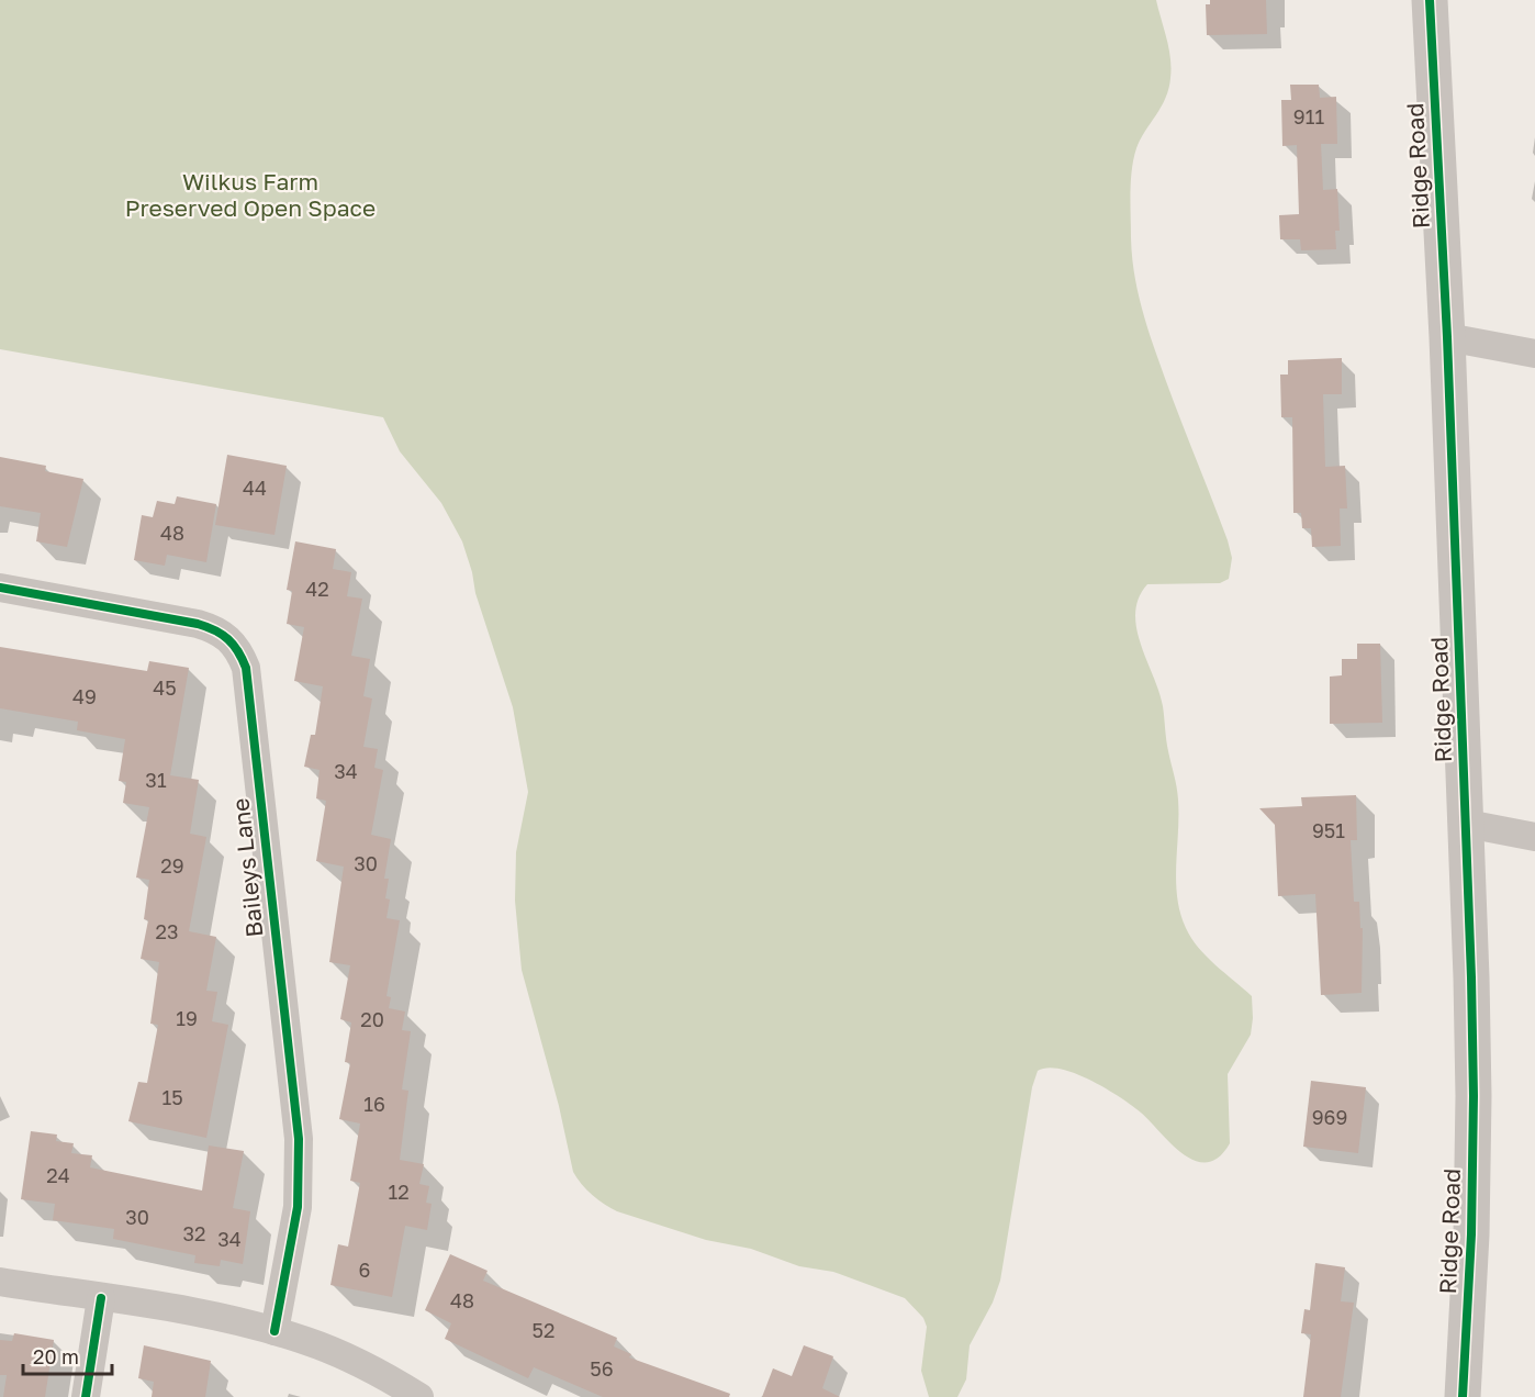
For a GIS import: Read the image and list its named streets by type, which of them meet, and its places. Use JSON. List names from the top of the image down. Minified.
{"streets":{"street":["Ridge Road","Baileys Lane"]},"parks":["Wilkus Farm Preserved Open Space"],"house_numbers":["911","44","48","42","45","49","34","31","951","30","29","23","19","20","15","16","969","24","12","30","32","34","6","48","52","56"],"scale_bar":"20 m"}
